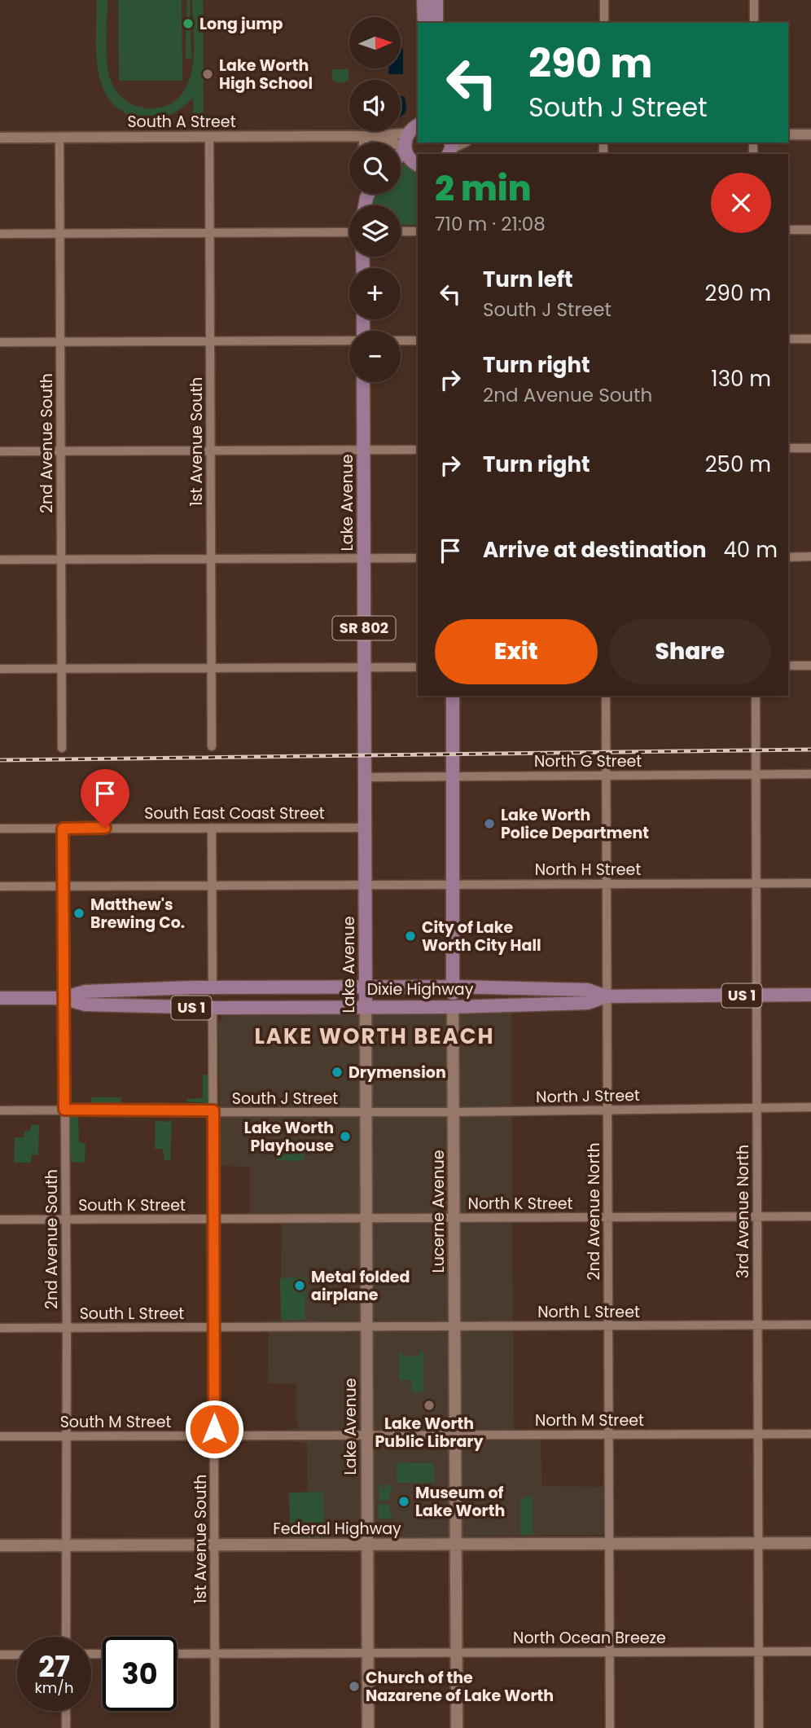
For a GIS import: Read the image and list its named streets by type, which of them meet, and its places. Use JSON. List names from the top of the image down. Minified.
{"streets":{"main road":["Lake Avenue","SR 802","Dixie Highway","US 1","Lucerne Avenue","Federal Highway"],"street":["South A Street","1st Avenue South","2nd Avenue South","North G Street","South East Coast Street","North H Street","North J Street","South J Street","North K Street","South K Street","2nd Avenue North","3rd Avenue North","North L Street","South L Street","North M Street","South M Street","North Ocean Breeze"]},"crossings":[["South A Street","1st Avenue South"],["South A Street","2nd Avenue South"],["1st Avenue South","Dixie Highway"],["1st Avenue South","South J Street"],["1st Avenue South","South K Street"],["1st Avenue South","South L Street"],["1st Avenue South","South M Street"],["1st Avenue South","Federal Highway"],["1st Avenue South","North Ocean Breeze"],["2nd Avenue South","South East Coast Street"],["2nd Avenue South","North H Street"],["2nd Avenue South","Dixie Highway"],["2nd Avenue South","South J Street"],["2nd Avenue South","South K Street"],["2nd Avenue South","South L Street"],["2nd Avenue South","South M Street"],["2nd Avenue South","Federal Highway"],["Lake Avenue","North G Street"],["Lake Avenue","South East Coast Street"],["Lake Avenue","North H Street"],["Lake Avenue","Dixie Highway"],["Lake Avenue","North J Street"],["Lake Avenue","South J Street"],["Lake Avenue","North K Street"],["Lake Avenue","South K Street"],["Lake Avenue","North L Street"],["Lake Avenue","South L Street"],["Lake Avenue","North M Street"],["Lake Avenue","South M Street"],["Lake Avenue","Federal Highway"],["Lake Avenue","North Ocean Breeze"],["North G Street","Lucerne Avenue"],["North G Street","2nd Avenue North"],["North G Street","3rd Avenue North"],["North H Street","Lucerne Avenue"],["North H Street","2nd Avenue North"],["North H Street","3rd Avenue North"],["Dixie Highway","Lucerne Avenue"],["Dixie Highway","2nd Avenue North"],["Dixie Highway","3rd Avenue North"],["North J Street","South J Street"],["North J Street","Lucerne Avenue"],["North J Street","2nd Avenue North"],["North J Street","3rd Avenue North"],["North K Street","South K Street"],["North K Street","Lucerne Avenue"],["North K Street","2nd Avenue North"],["North K Street","3rd Avenue North"],["Lucerne Avenue","North L Street"],["Lucerne Avenue","North M Street"],["Lucerne Avenue","Federal Highway"],["Lucerne Avenue","North Ocean Breeze"],["2nd Avenue North","North L Street"],["2nd Avenue North","North M Street"],["2nd Avenue North","Federal Highway"],["2nd Avenue North","North Ocean Breeze"],["3rd Avenue North","North L Street"],["3rd Avenue North","North M Street"],["3rd Avenue North","Federal Highway"],["3rd Avenue North","North Ocean Breeze"],["North L Street","South L Street"],["North M Street","South M Street"]],"districts":["LAKE WORTH BEACH"],"places":["Long jump","Lake Worth High School","Lake Worth Police Department","Matthew's Brewing Co.","City of Lake Worth City Hall","Drymension","Lake Worth Playhouse","Metal folded airplane","Lake Worth Public Library","Museum of Lake Worth","Church of the Nazarene of Lake Worth"],"north":"right","page":{"map_buttons":["+","−"],"turn":["290 m","South J Street"],"heading":["2 min","710 m · 21:08"],"list":[{"name":"Turn left","note":"South J Street","value":"290 m"},{"name":"Turn right","note":"2nd Avenue South","value":"130 m"},{"name":"Turn right","value":"250 m"},{"name":"Arrive at destination","value":"40 m"}],"buttons":["Exit","Share"],"speed":"27 km/h","limit":"30"}}
